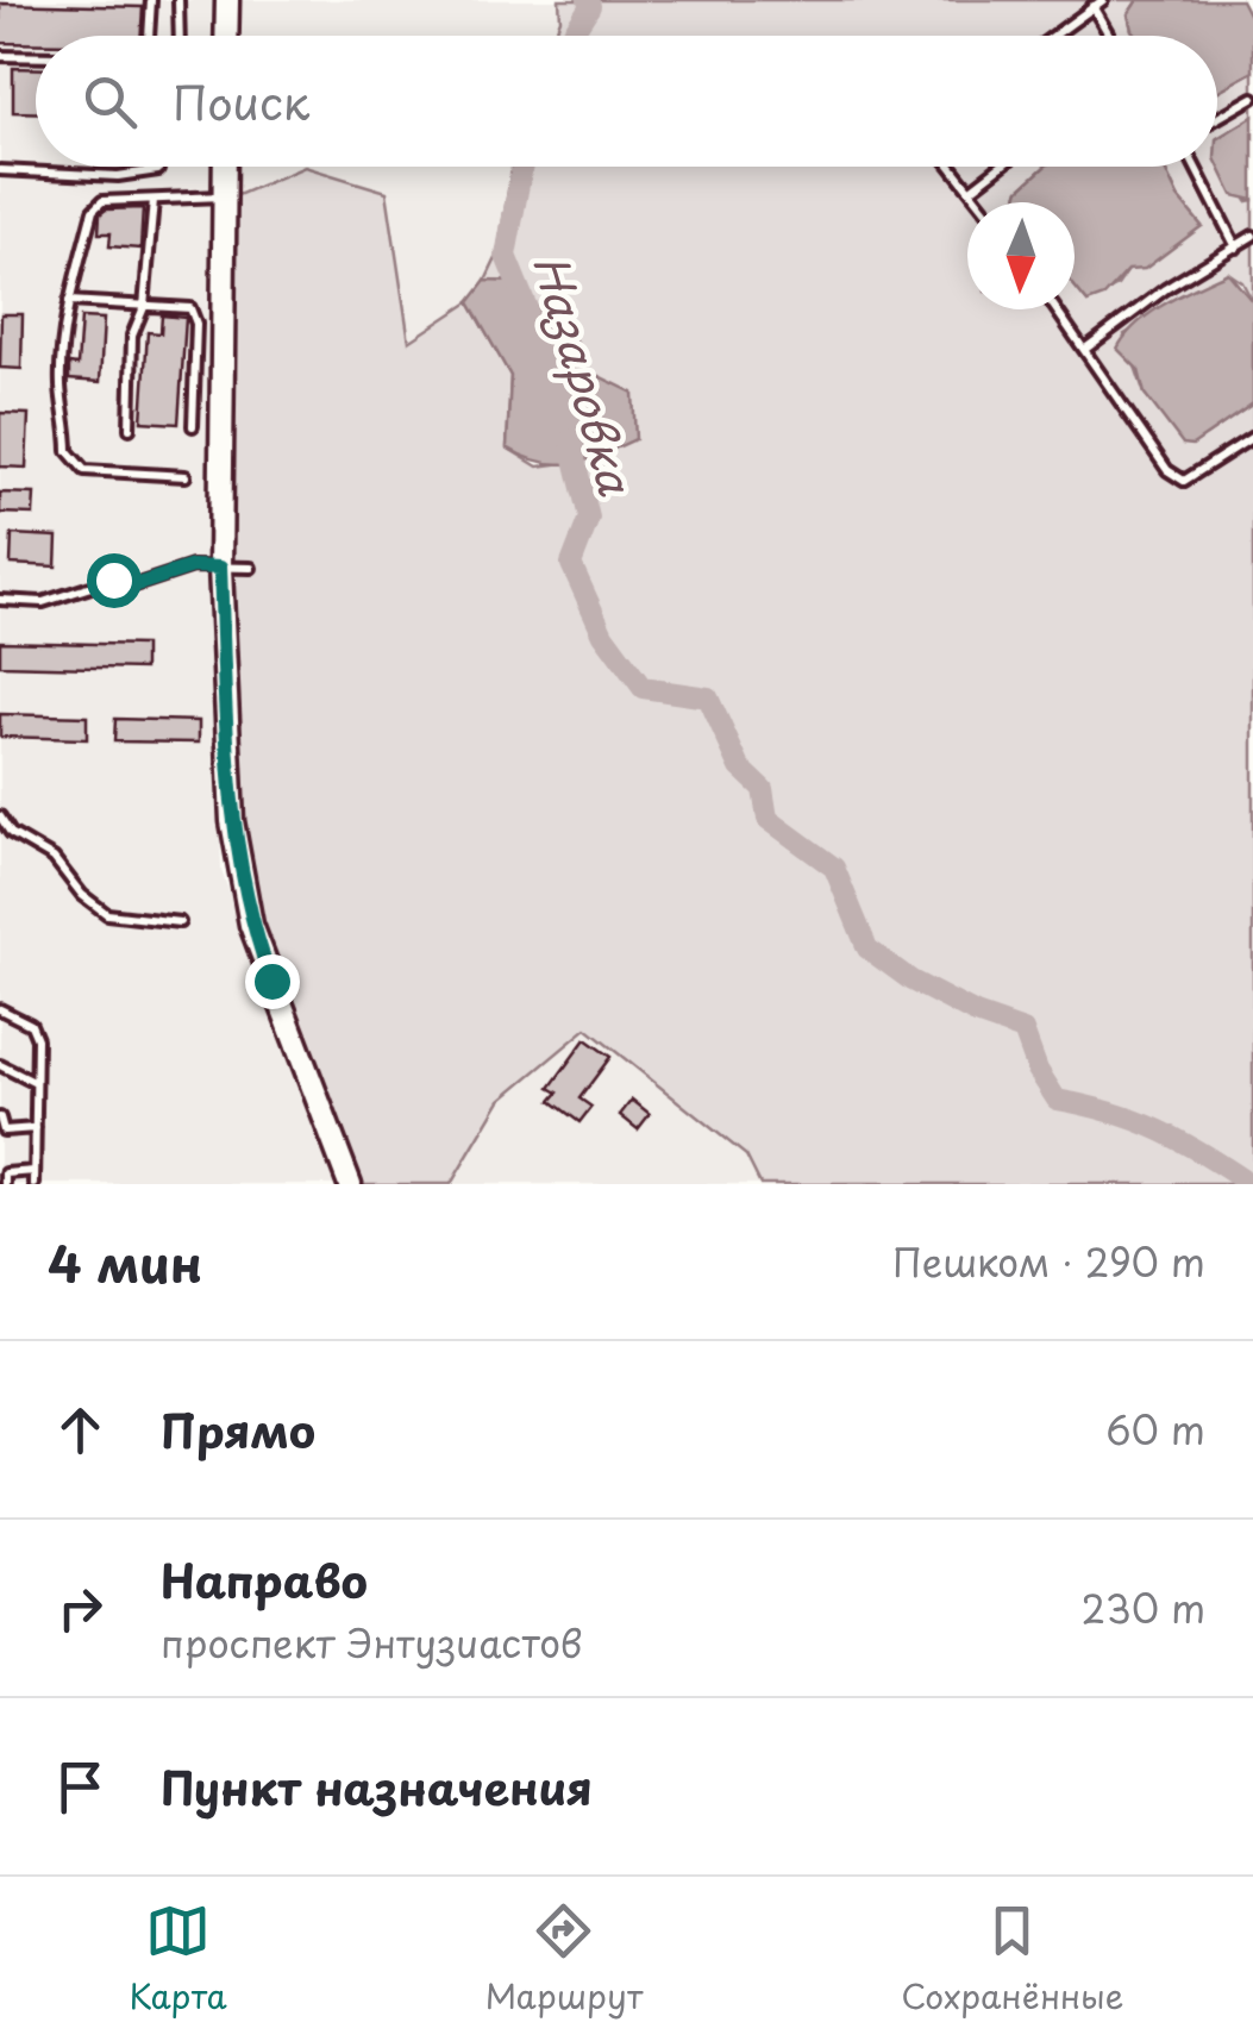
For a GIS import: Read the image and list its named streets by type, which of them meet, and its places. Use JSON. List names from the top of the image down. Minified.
{"water":["Назаровка"],"north":"bottom","page":{"search":"Поиск","heading":["4 мин","Пешком · 290 m"],"list":[["Прямо","60 m"],["Направо","проспект Энтузиастов","230 m"],"Пункт назначения"],"nav":["Карта","Маршрут","Сохранённые"]}}
